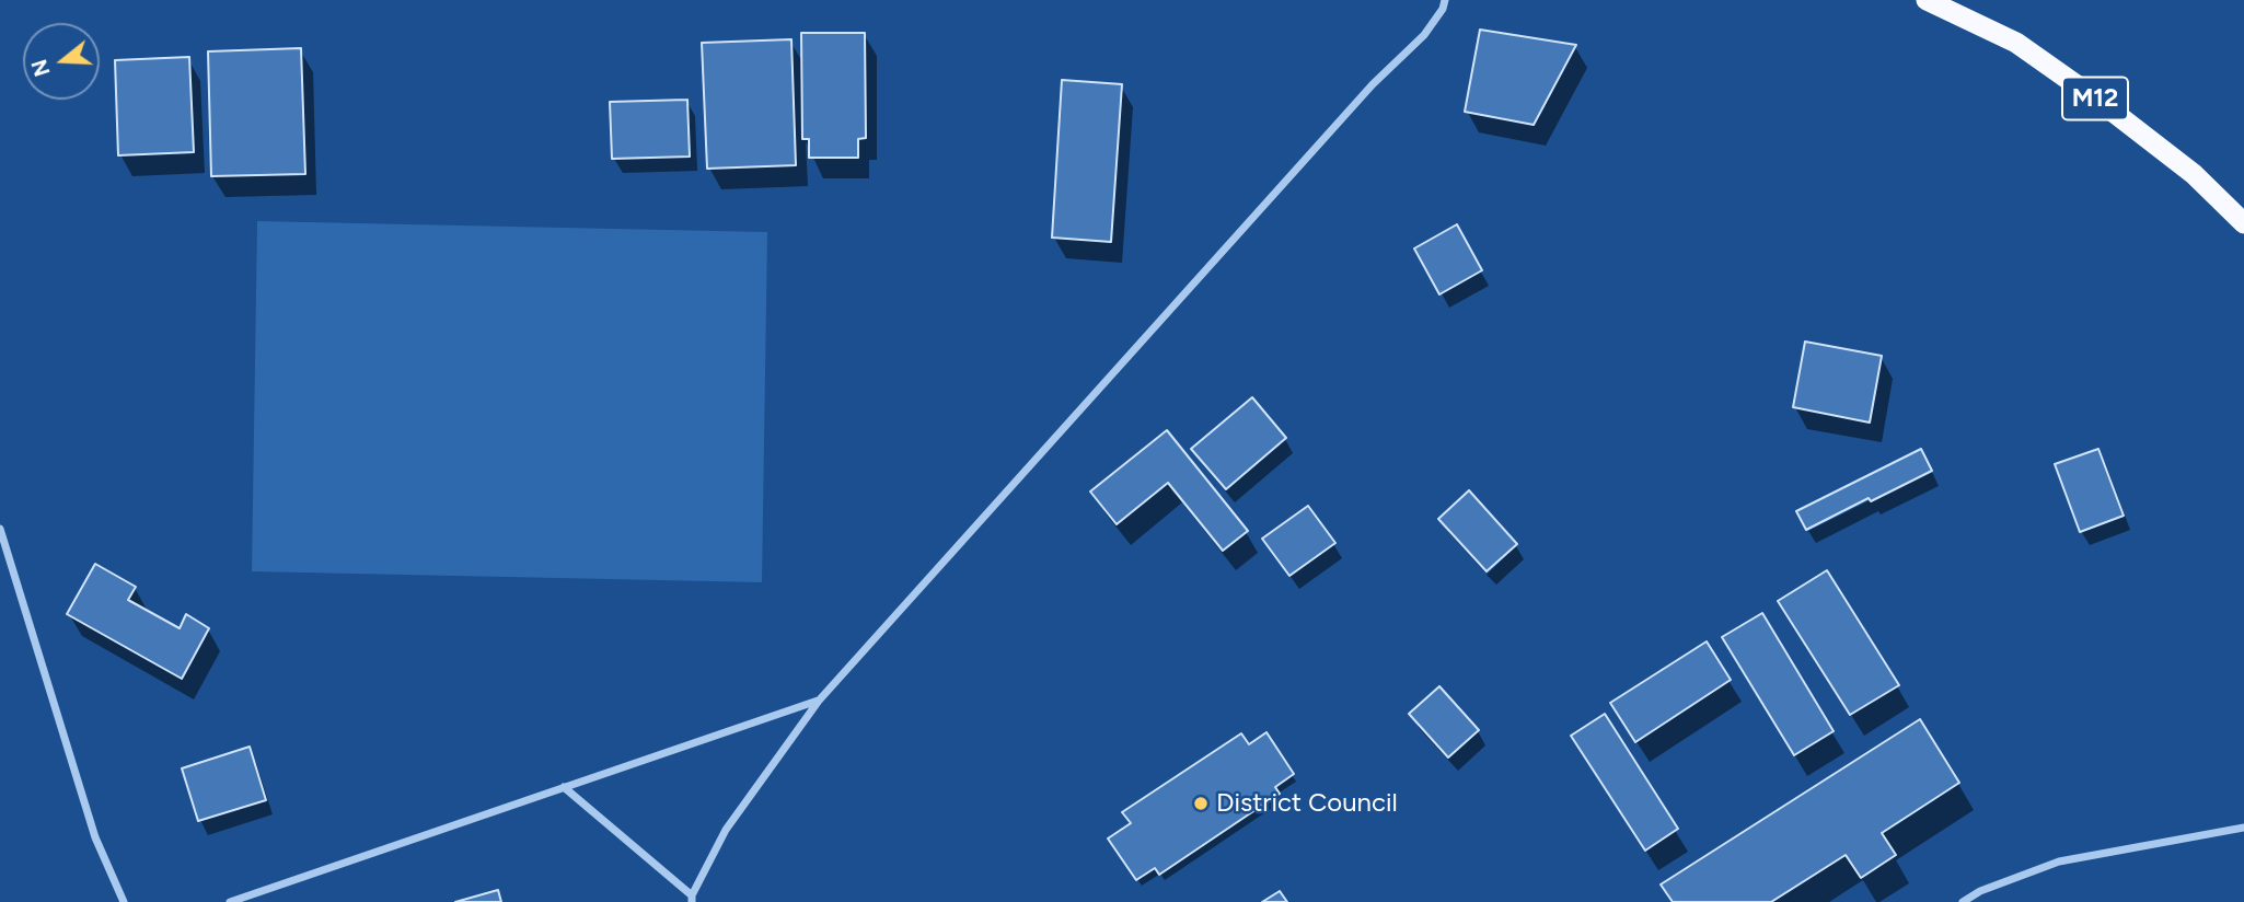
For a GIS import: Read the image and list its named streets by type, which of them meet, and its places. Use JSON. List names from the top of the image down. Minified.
{"streets":{"highway":["M12"]},"places":["District Council"],"north":"left"}
